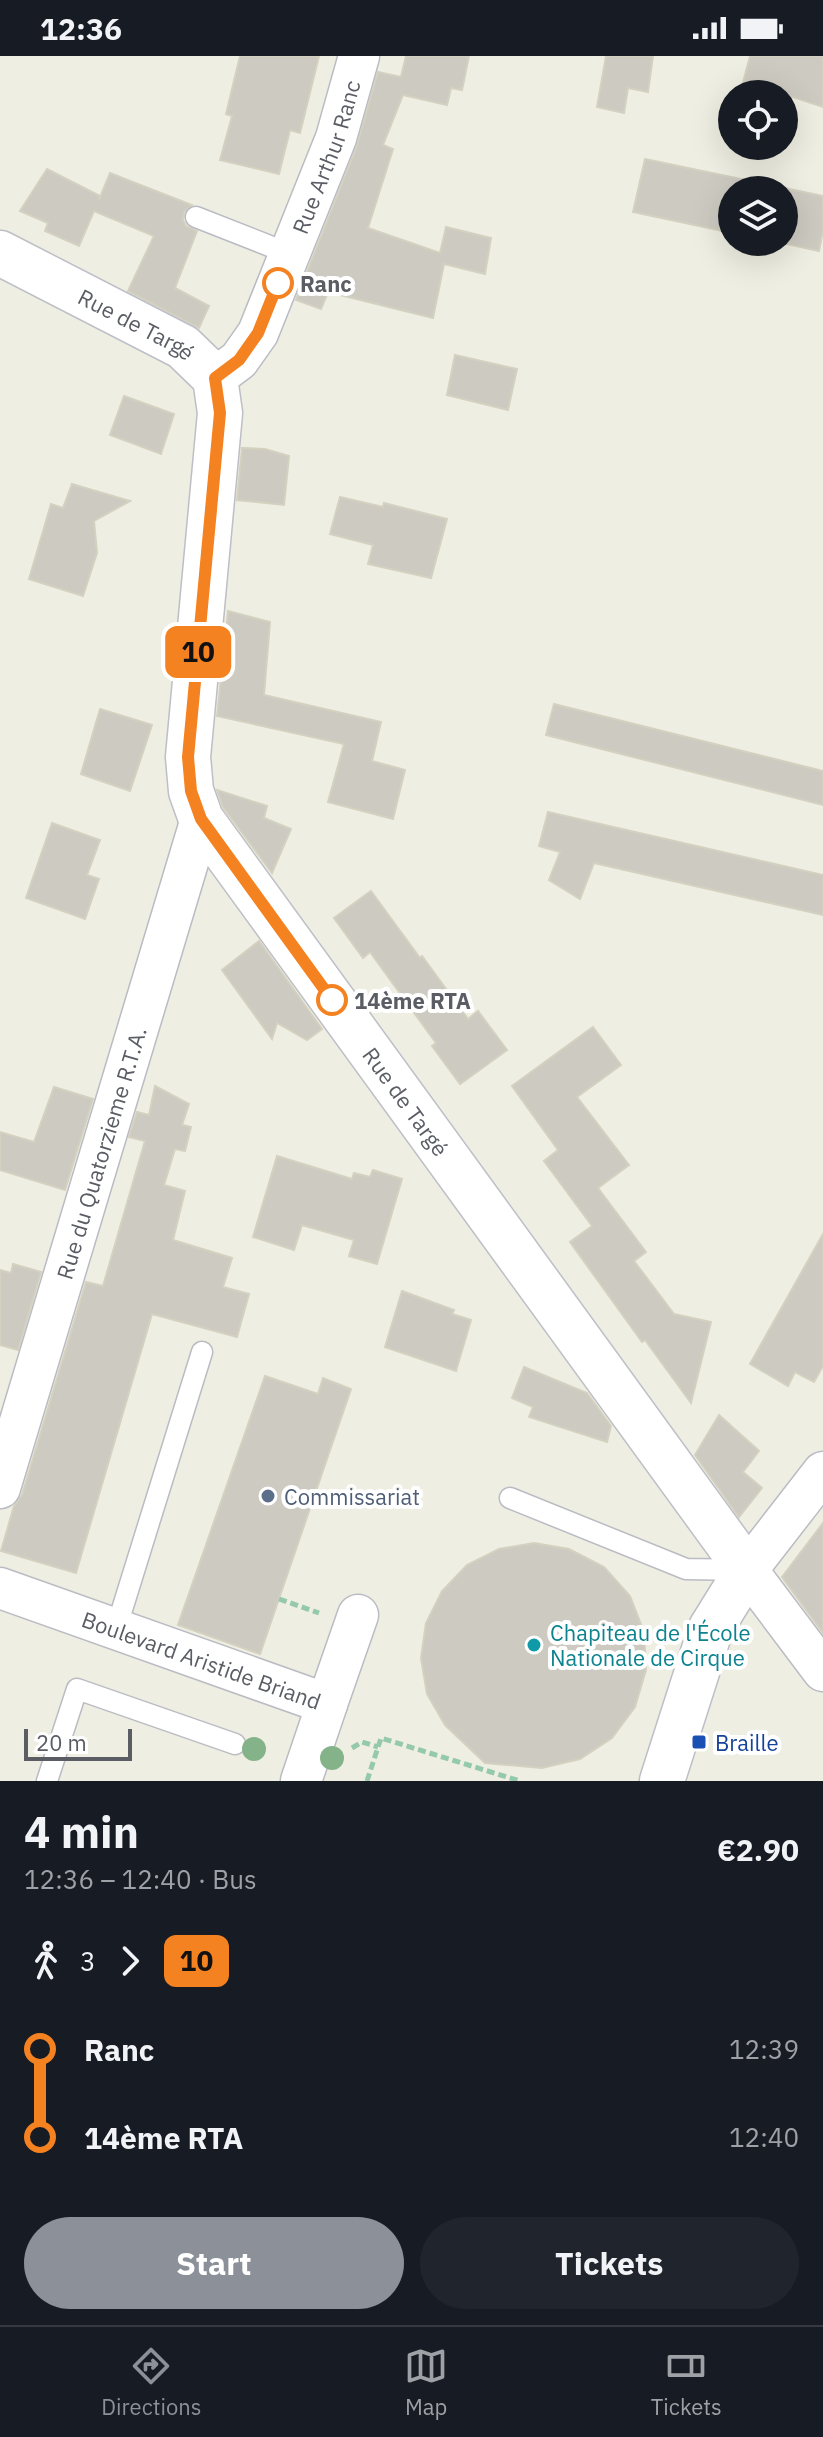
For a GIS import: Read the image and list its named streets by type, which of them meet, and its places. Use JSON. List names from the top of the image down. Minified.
{"streets":{"street":["Rue Arthur Ranc","Rue de Targé","Rue du Quatorzieme R.T.A.","Boulevard Aristide Briand"]},"crossings":[["Rue Arthur Ranc","Rue de Targé"],["Rue de Targé","Rue du Quatorzieme R.T.A."]],"places":{"other":["Ranc","14ème RTA","Commissariat","Chapiteau de l'École Nationale de Cirque"],"transit":["Braille"]},"lines":["bus line 10"],"scale_bar":"20 m","page":{"status":"12:36","on_map":"10","scale":"20 m","heading":["4 min","12:36 – 12:40 · Bus","€2.90"],"legs":["3","10"],"list":[{"name":"Ranc","value":"12:39"},{"name":"14ème RTA","value":"12:40"}],"buttons":["Start","Tickets"],"tabs":["Directions","Map","Tickets"]}}
